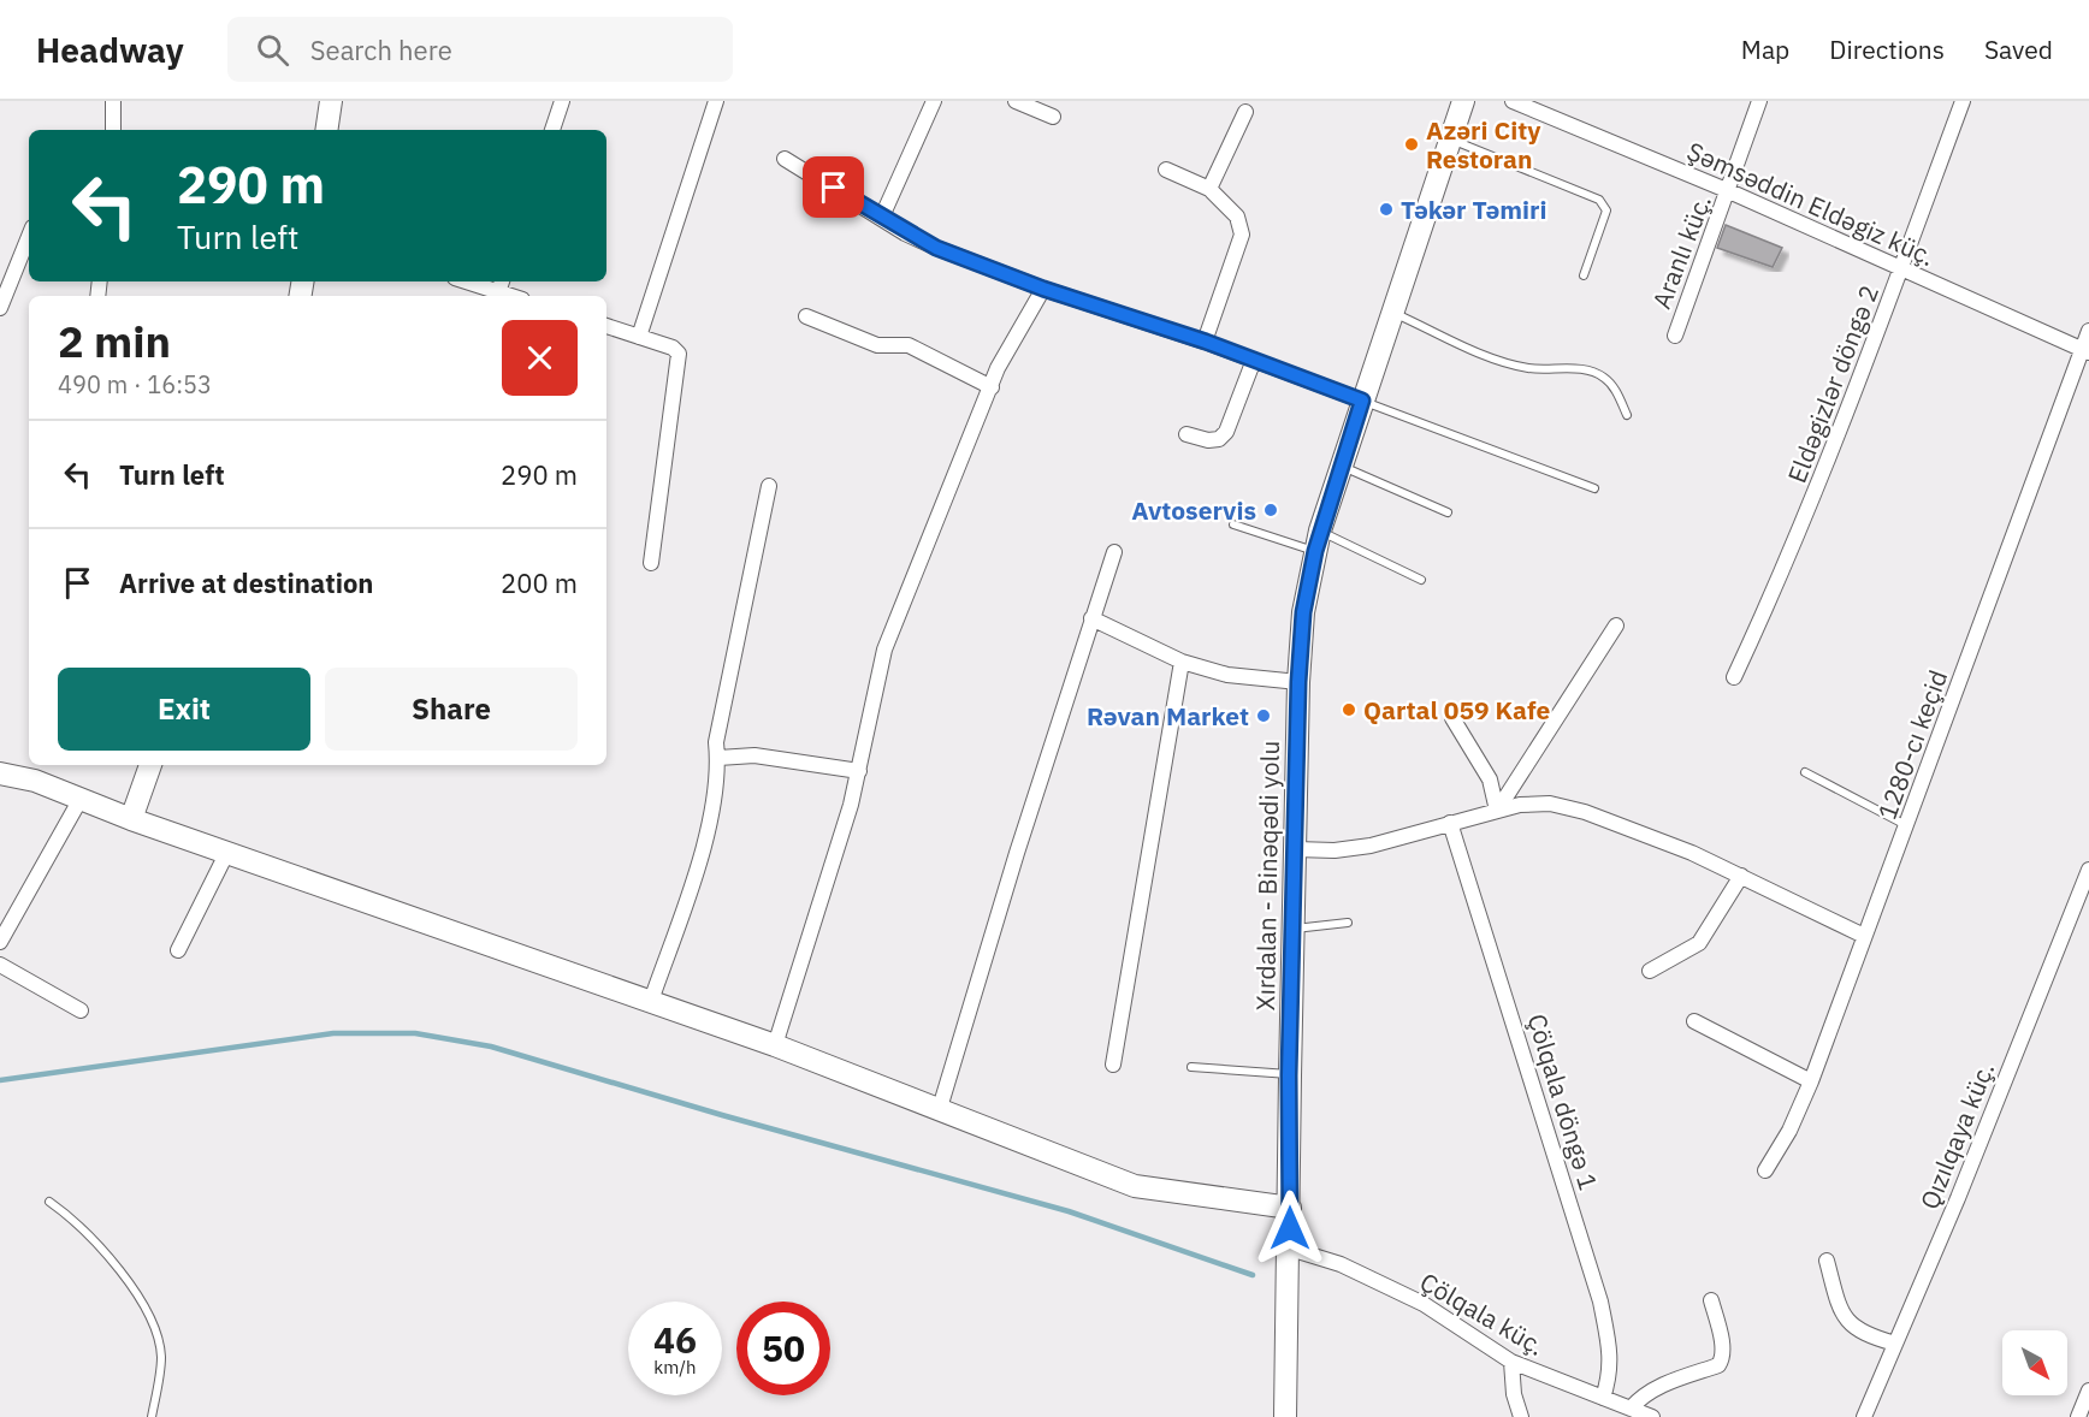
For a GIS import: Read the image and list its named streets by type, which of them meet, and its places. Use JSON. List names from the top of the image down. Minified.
{"streets":{"street":["Şəmsəddin Eldəgiz küç.","Aranlı küç.","Eldəgizlər döngə 2","1280-cı keçid","Xırdalan - Binəqədi yolu","Çölqala döngə 1","Qızılqaya küç.","Çölqala küç."]},"crossings":[["Şəmsəddin Eldəgiz küç.","Aranlı küç."],["Şəmsəddin Eldəgiz küç.","Eldəgizlər döngə 2"],["Şəmsəddin Eldəgiz küç.","1280-cı keçid"],["Xırdalan - Binəqədi yolu","Çölqala küç."],["Çölqala döngə 1","Çölqala küç."]],"places":["Azəri City Restoran","Təkər Təmiri","Avtoservis","Qartal 059 Kafe","Rəvan Market"],"north":"bottom right","page":{"header":"Headway","search":"Search here","nav":["Map","Directions","Saved"],"turn":["290 m","Turn left"],"heading":["2 min","490 m · 16:53"],"list":[{"name":"Turn left","value":"290 m"},{"name":"Arrive at destination","value":"200 m"}],"buttons":["Exit","Share"],"speed":"46 km/h","limit":"50"}}
